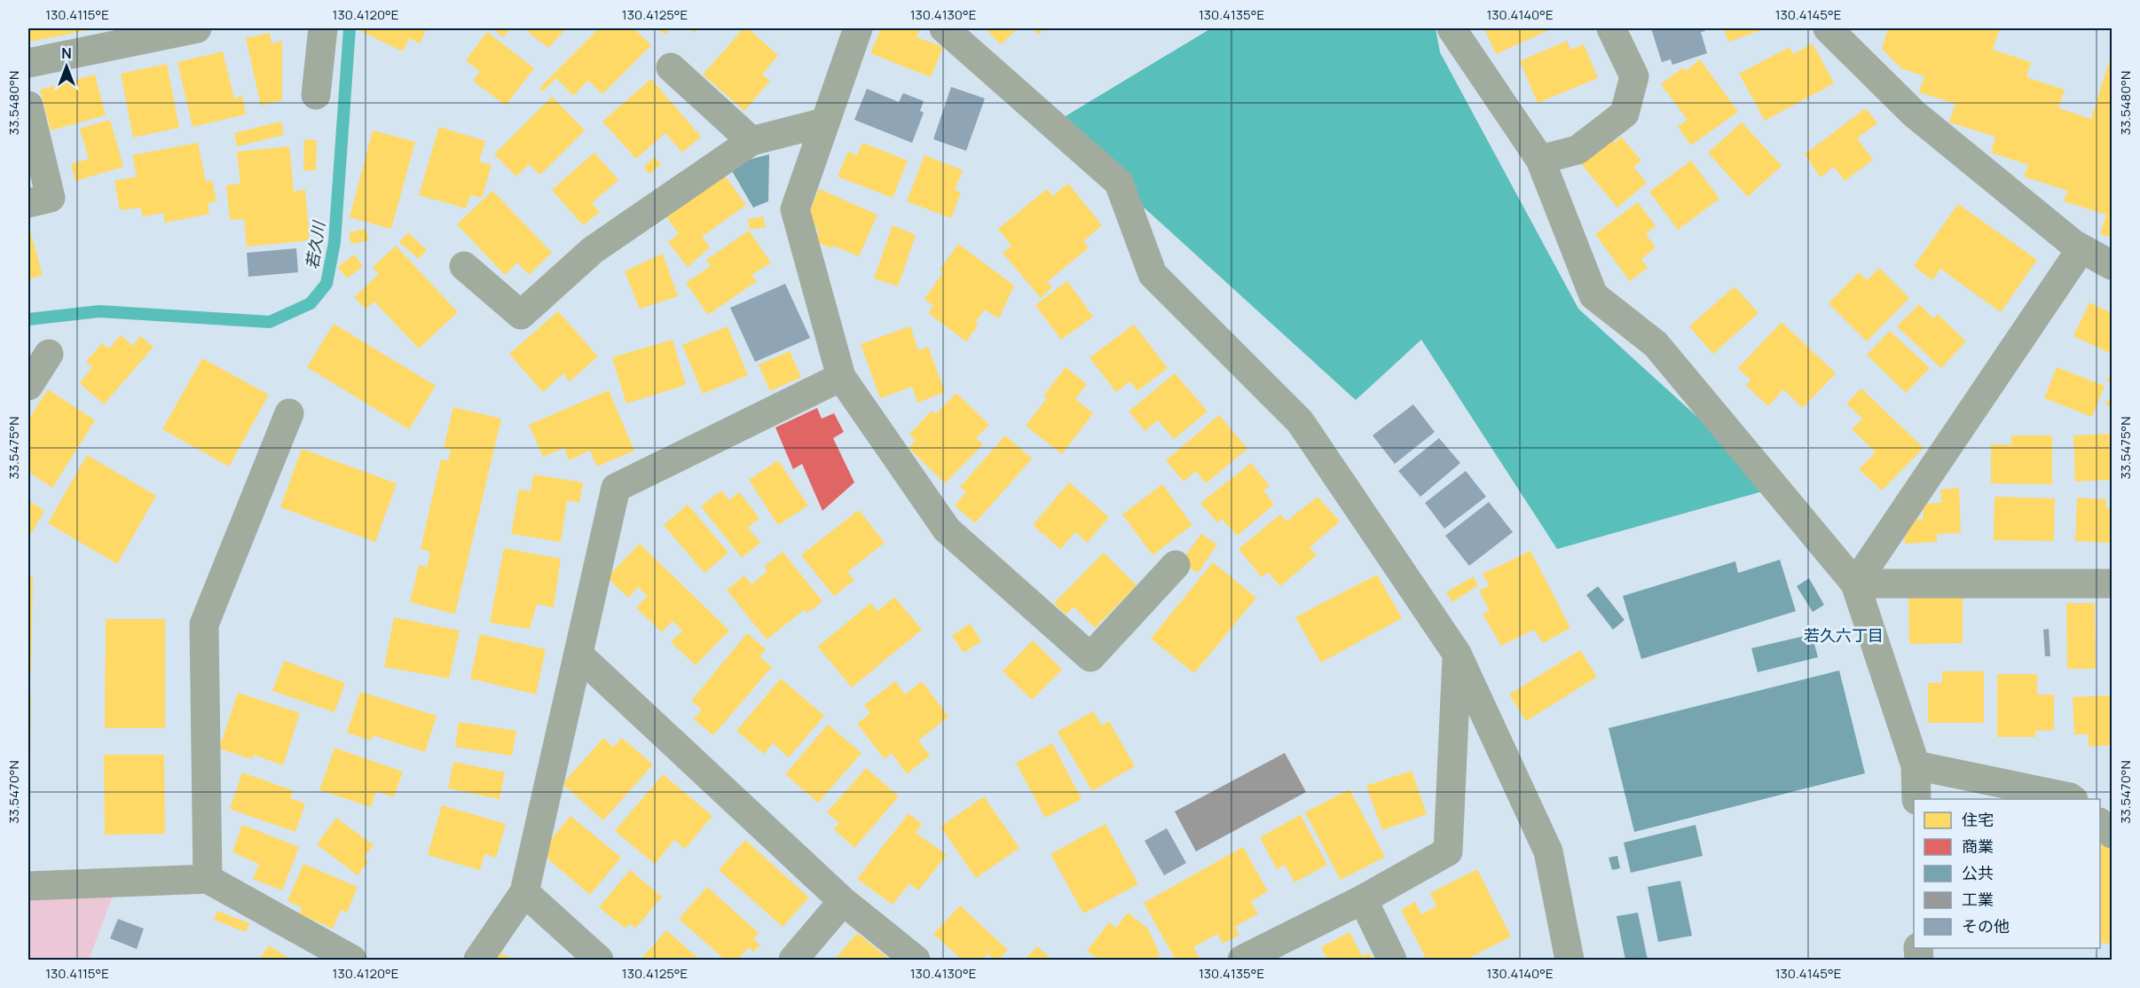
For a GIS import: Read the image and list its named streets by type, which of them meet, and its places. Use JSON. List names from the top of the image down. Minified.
{"districts":["若久六丁目"],"water":["若久川"],"legend":["住宅","商業","公共","工業","その他"],"north":"top","coordinates":["130.4115°E","130.4120°E","130.4125°E","130.4130°E","130.4135°E","130.4140°E","130.4145°E","33.5480°N","33.5475°N","33.5470°N"]}
